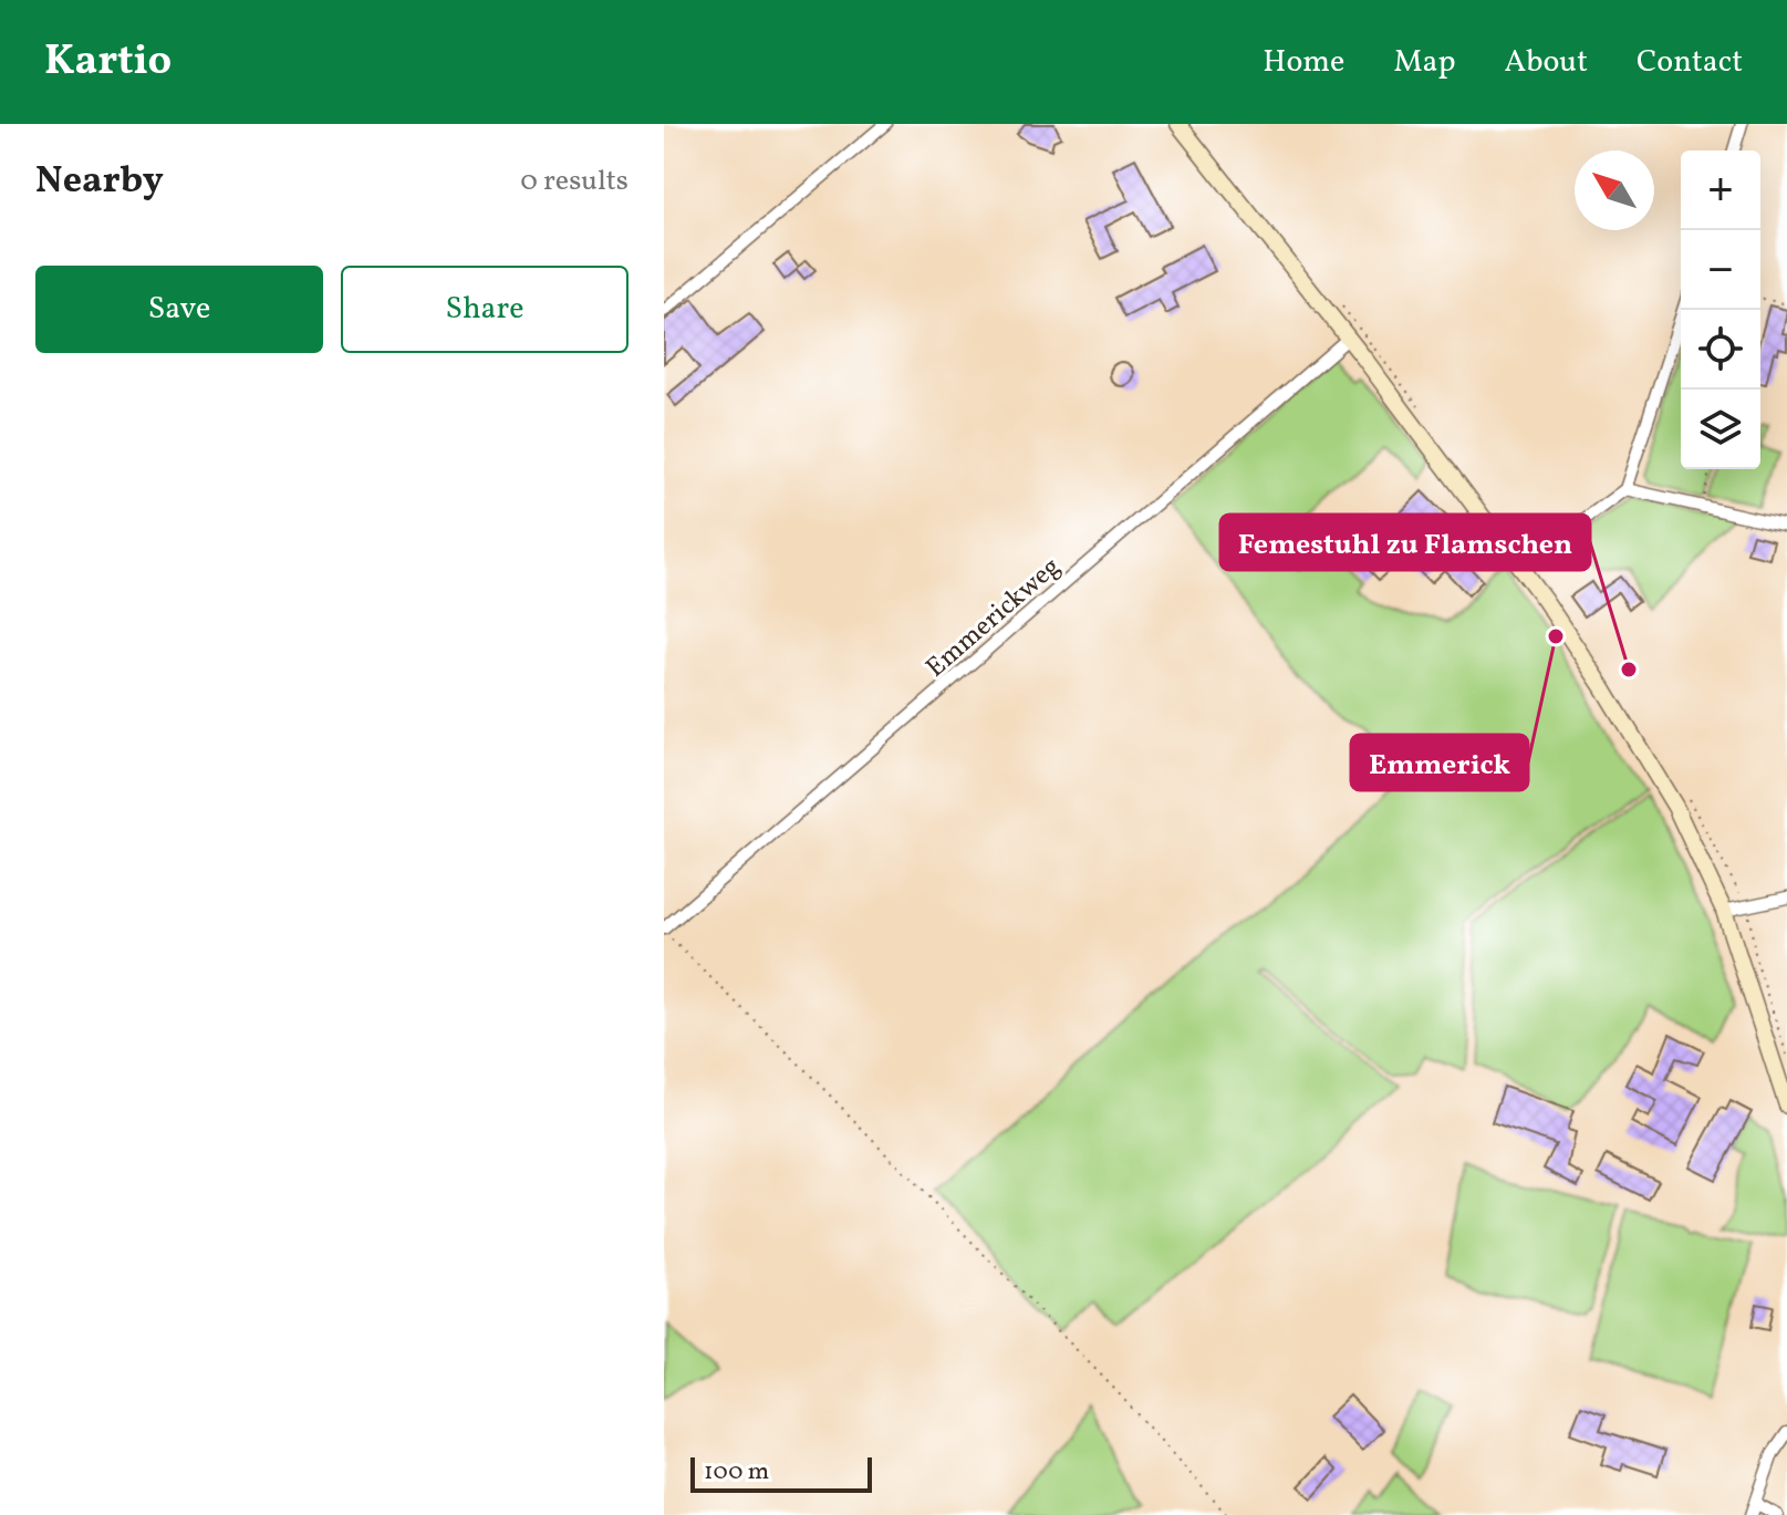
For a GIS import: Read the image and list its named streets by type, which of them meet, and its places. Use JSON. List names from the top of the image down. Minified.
{"streets":{"street":["Emmerickweg"]},"places":["Emmerick","Femestuhl zu Flamschen"],"scale_bar":"100 m","north":"top left","page":{"header":"Kartio","nav":["Home","Map","About","Contact"],"heading":["Nearby","0 results"],"map_buttons":["+","−"],"buttons":["Save","Share"],"scale":"100 m"}}
